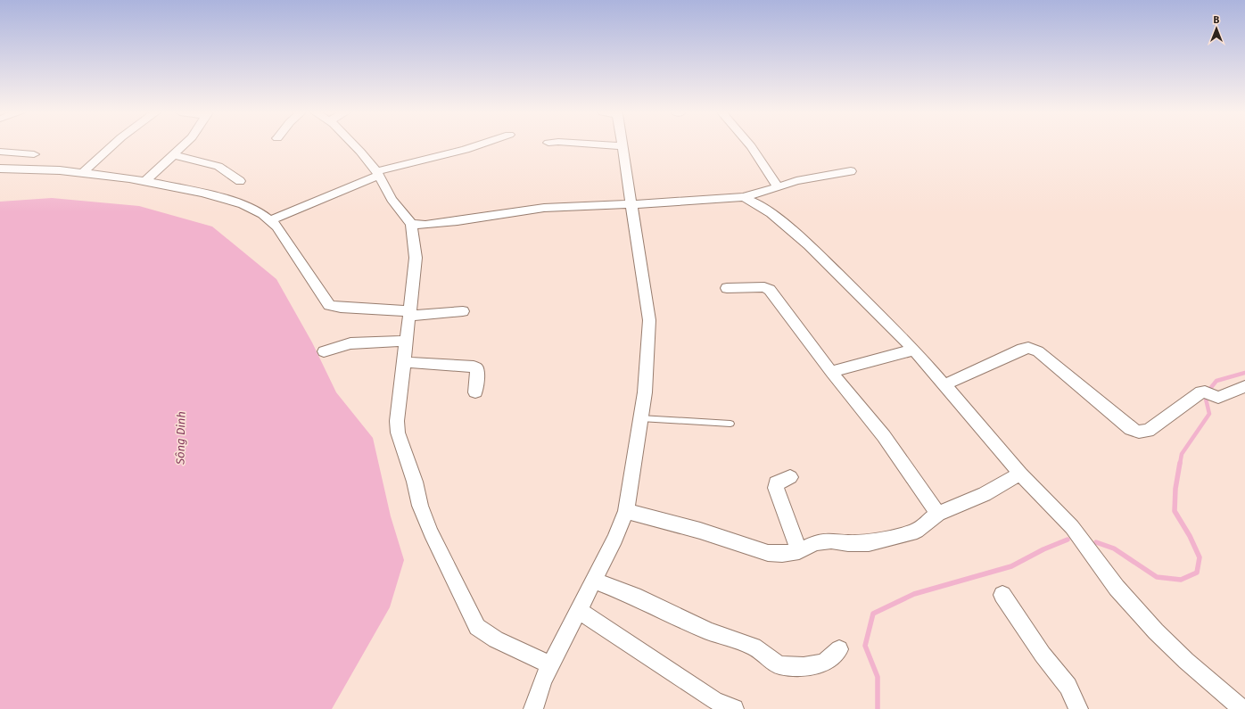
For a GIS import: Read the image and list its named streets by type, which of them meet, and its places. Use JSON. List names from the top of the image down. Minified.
{"water":["Sông Dinh"],"north":"top"}
